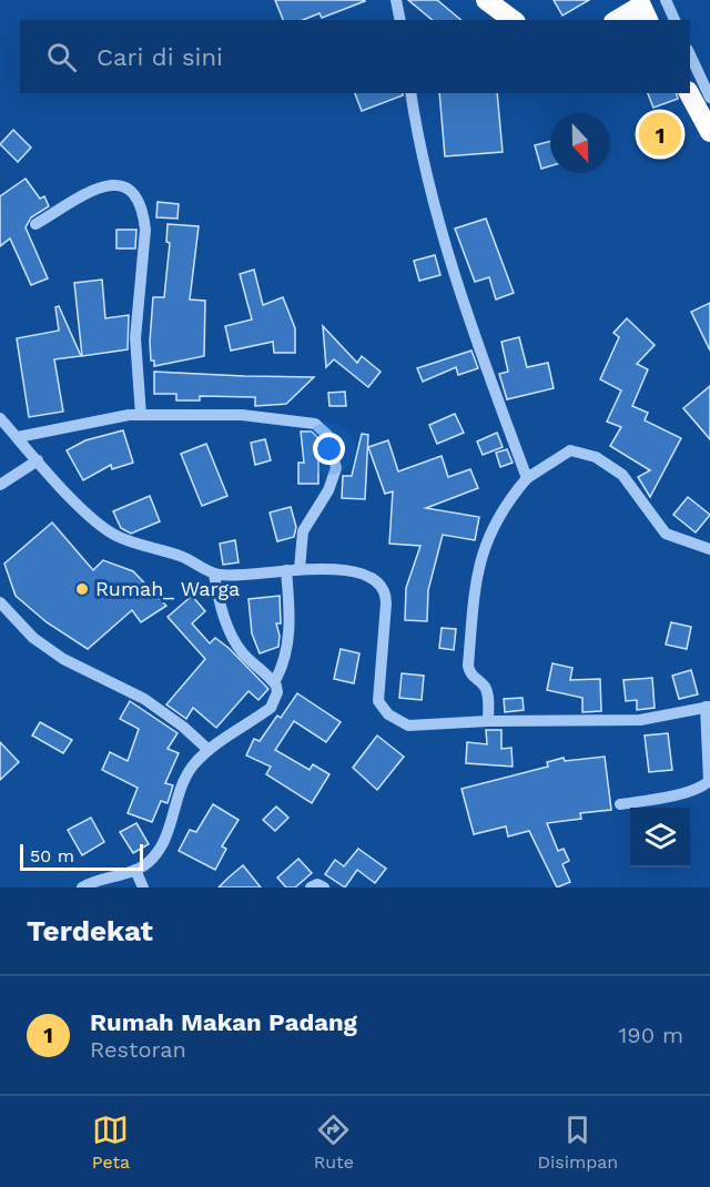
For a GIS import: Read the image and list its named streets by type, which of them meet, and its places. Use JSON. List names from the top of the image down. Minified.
{"places":["Rumah_ Warga"],"scale_bar":"50 m","north":"bottom","page":{"search":"Cari di sini","pins":"1","scale":"50 m","heading":"Terdekat","list":[{"mark":"1","name":"Rumah Makan Padang","note":"Restoran","value":"190 m"}],"nav":["Peta","Rute","Disimpan"]}}
